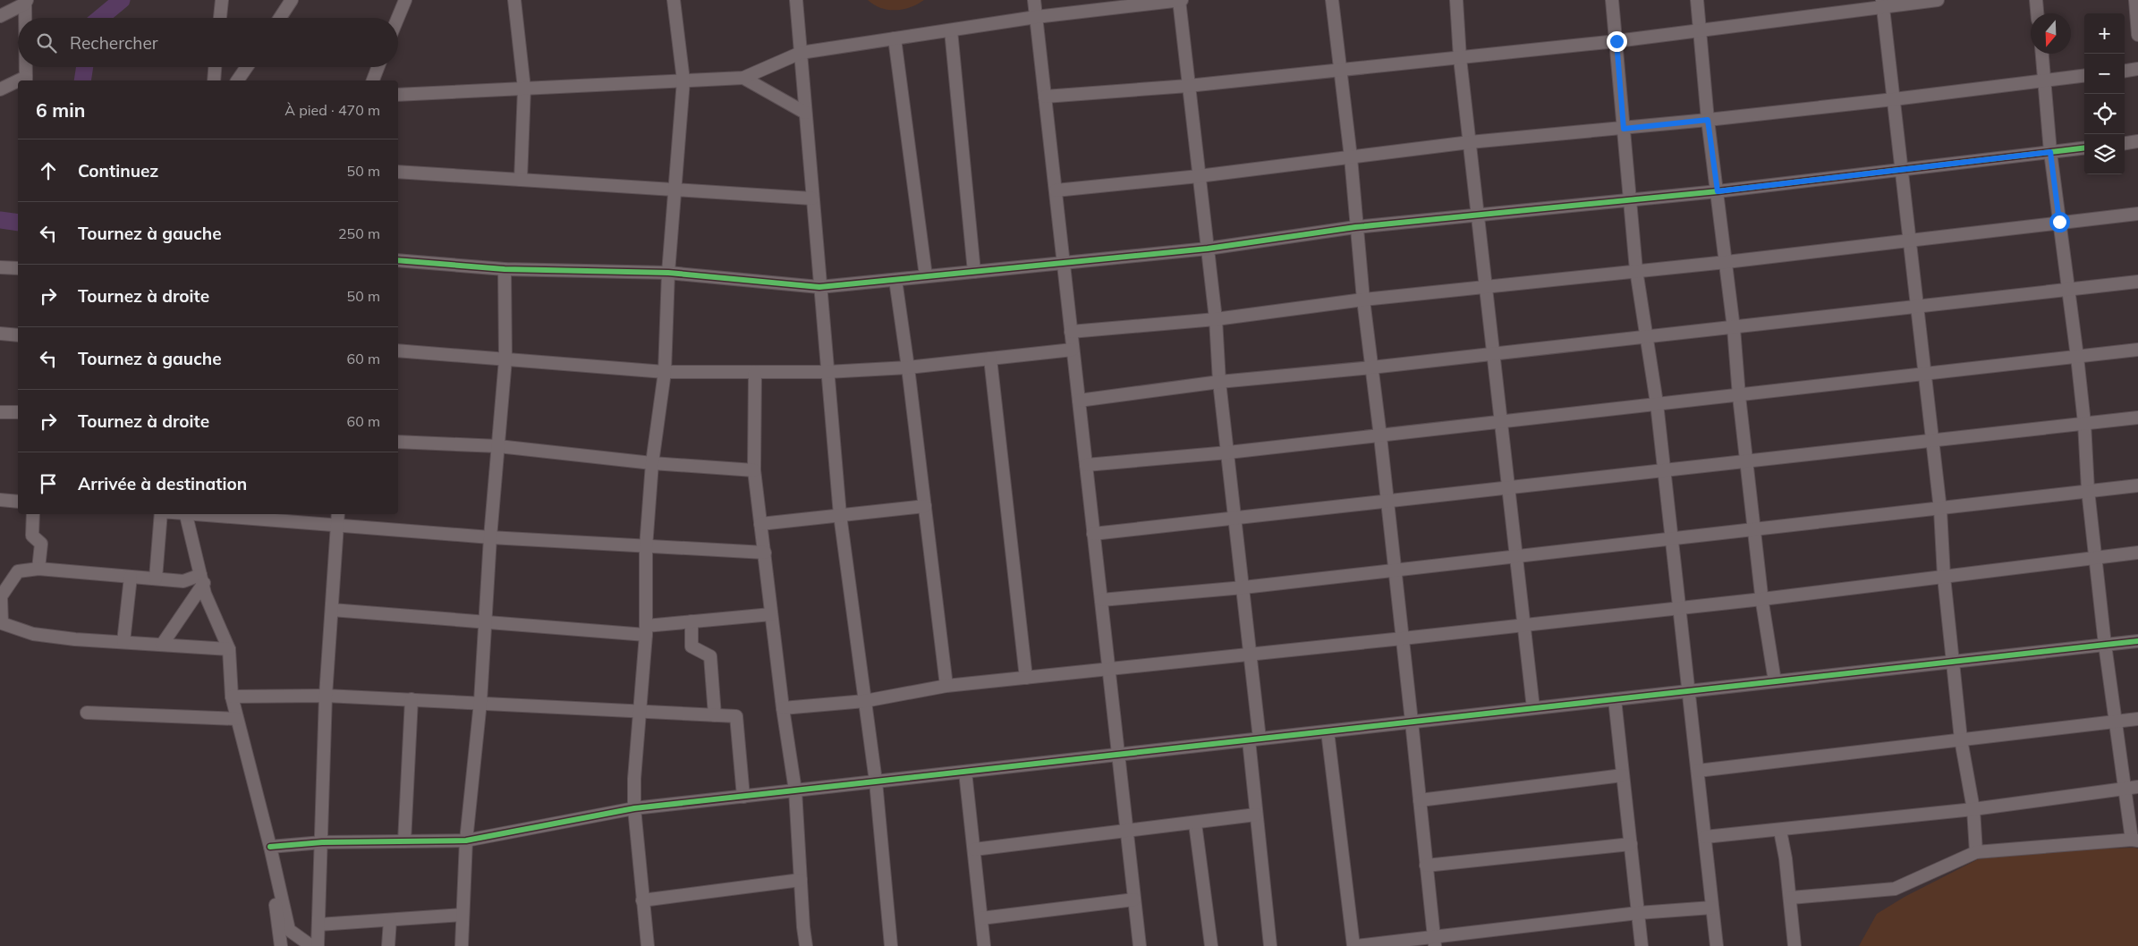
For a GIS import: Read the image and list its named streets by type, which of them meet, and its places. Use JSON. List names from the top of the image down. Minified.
{"north":"bottom","page":{"map_buttons":["+","−"],"search":"Rechercher","heading":["6 min","À pied · 470 m"],"list":[["Continuez","50 m"],["Tournez à gauche","250 m"],["Tournez à droite","50 m"],["Tournez à gauche","60 m"],["Tournez à droite","60 m"],"Arrivée à destination"]}}
